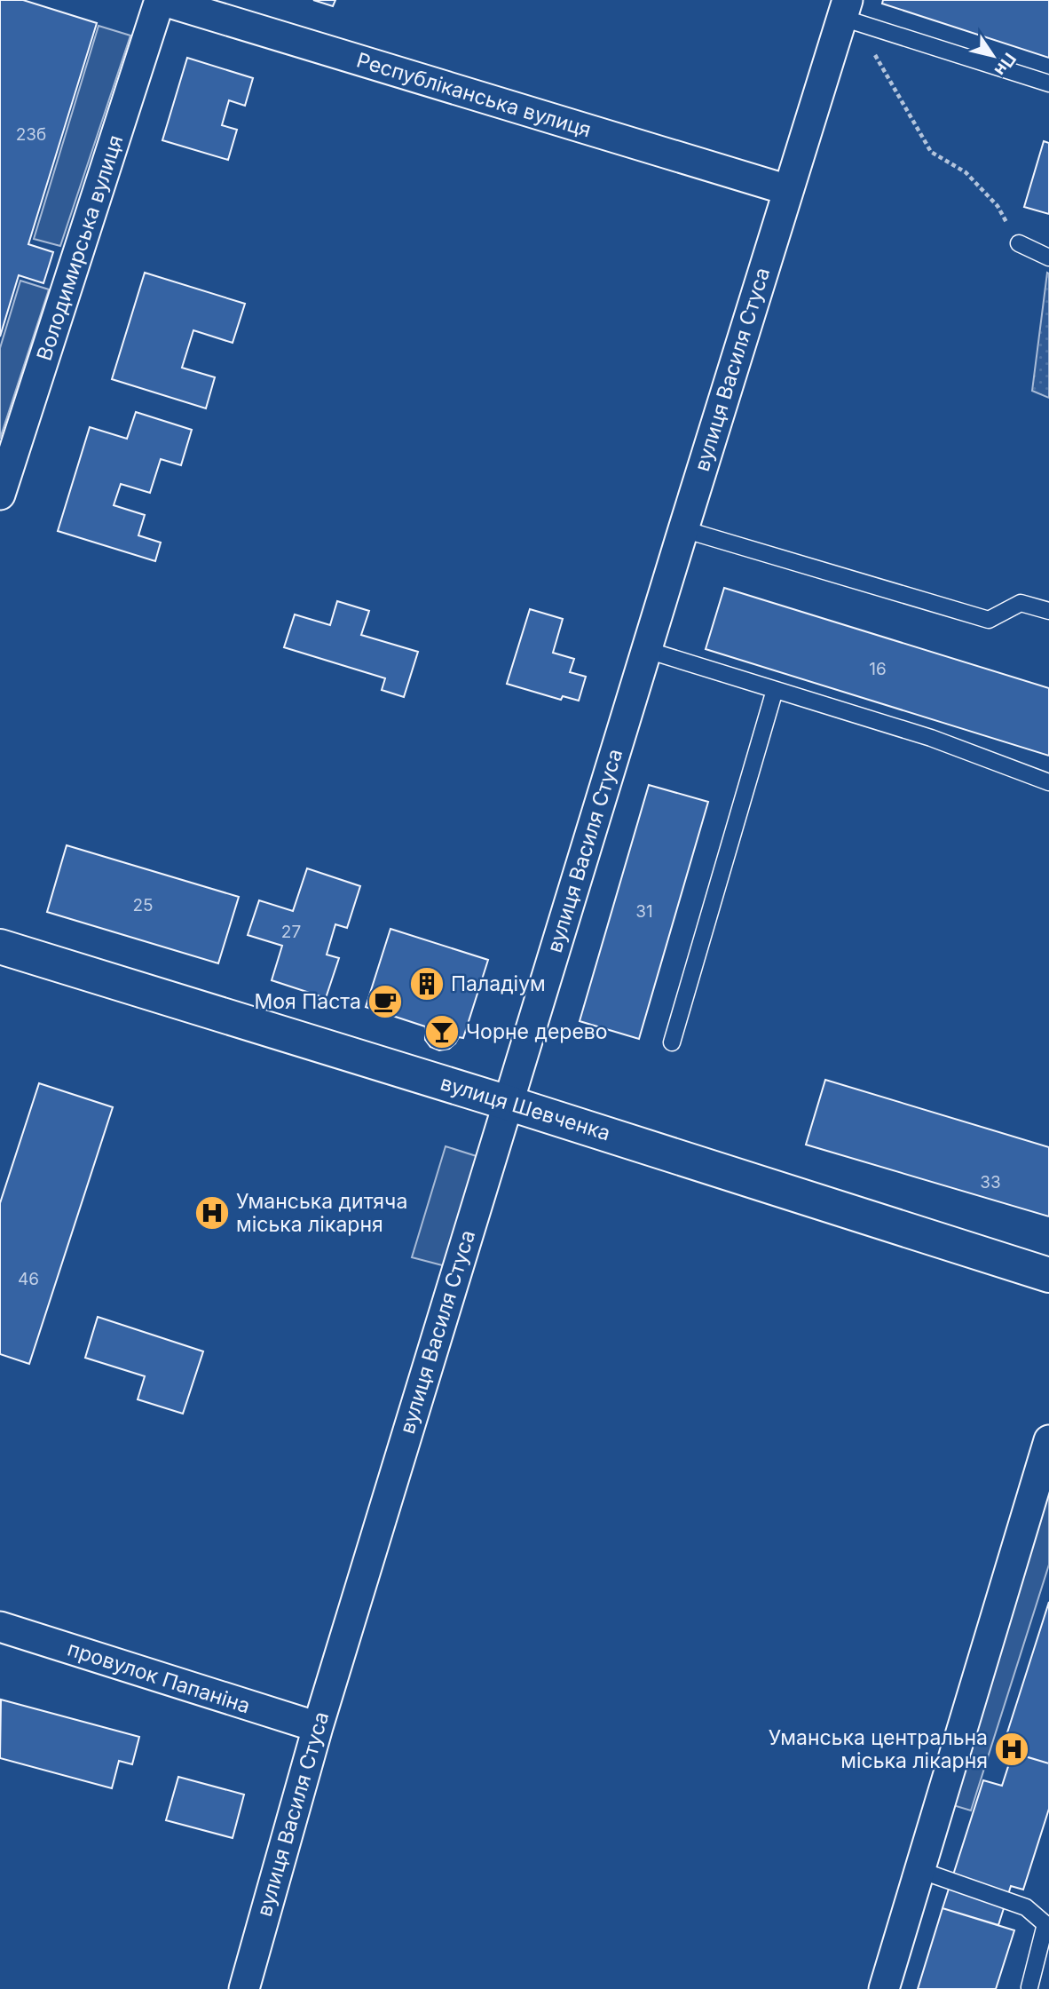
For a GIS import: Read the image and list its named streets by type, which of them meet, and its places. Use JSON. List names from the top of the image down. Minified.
{"streets":{"street":["Республіканська вулиця","Володимирська вулиця","вулиця Василя Стуса","вулиця Шевченка","провулок Папаніна"]},"crossings":[["Республіканська вулиця","Володимирська вулиця"],["Республіканська вулиця","вулиця Василя Стуса"],["вулиця Василя Стуса","вулиця Шевченка"],["вулиця Василя Стуса","провулок Папаніна"]],"places":{"building":["Паладіум"],"cafe":["Моя Паста"],"bar":["Чорне дерево"],"hospital":["Уманська дитяча міська лікарня","Уманська центральна міська лікарня"]},"house_numbers":["23б","16","25","31","27","33","46"],"north":"bottom right"}
